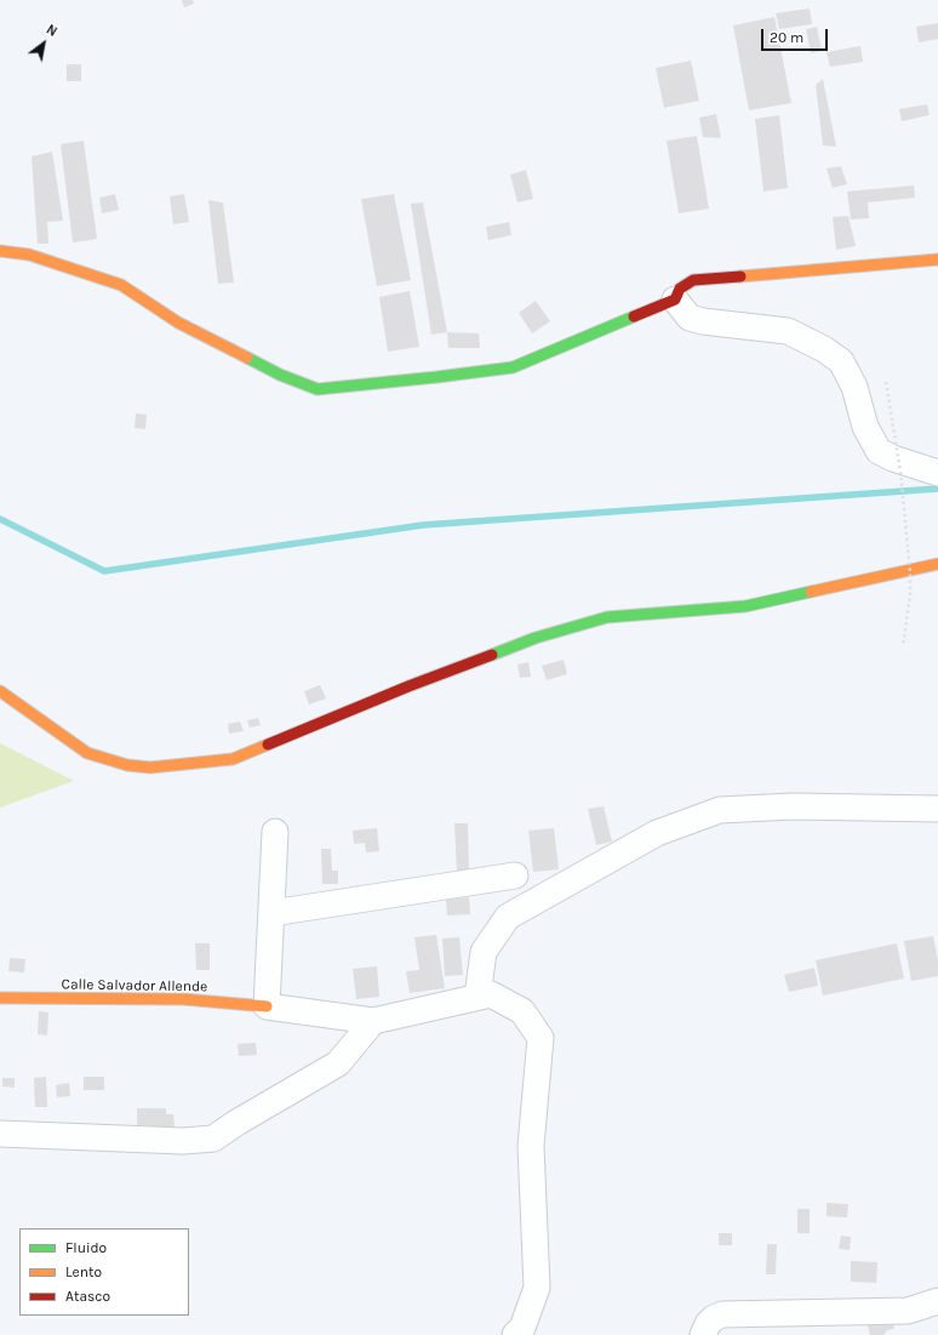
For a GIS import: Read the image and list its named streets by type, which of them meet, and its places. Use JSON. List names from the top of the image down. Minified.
{"streets":{"street":["Calle Salvador Allende"]},"legend":["Fluido","Lento","Atasco"],"scale_bar":"20 m","north":"top right"}
